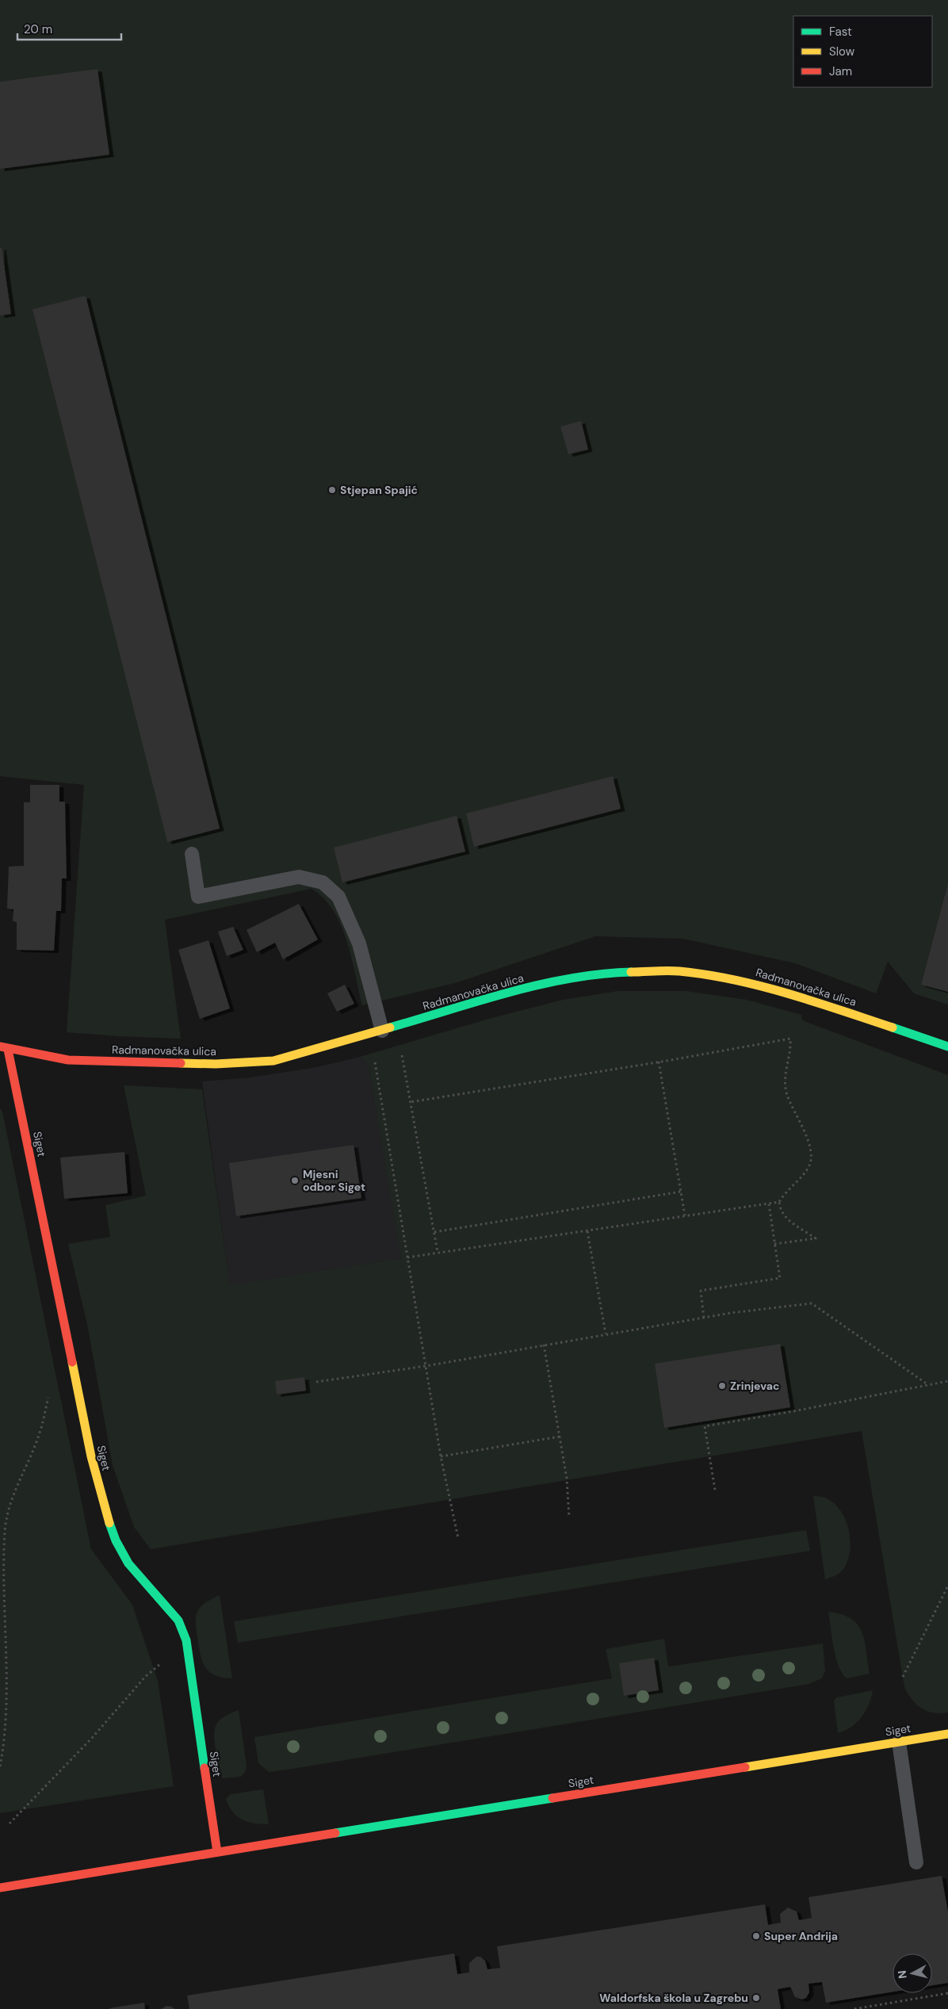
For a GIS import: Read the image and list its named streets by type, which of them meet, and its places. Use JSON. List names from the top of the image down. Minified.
{"streets":{"street":["Radmanovačka ulica","Siget"]},"crossings":[["Radmanovačka ulica","Siget"]],"places":["Stjepan Spajić","Mjesni odbor Siget","Zrinjevac","Super Andrija","Waldorfska škola u Zagrebu"],"legend":["Fast","Slow","Jam"],"scale_bar":"20 m","north":"left"}
